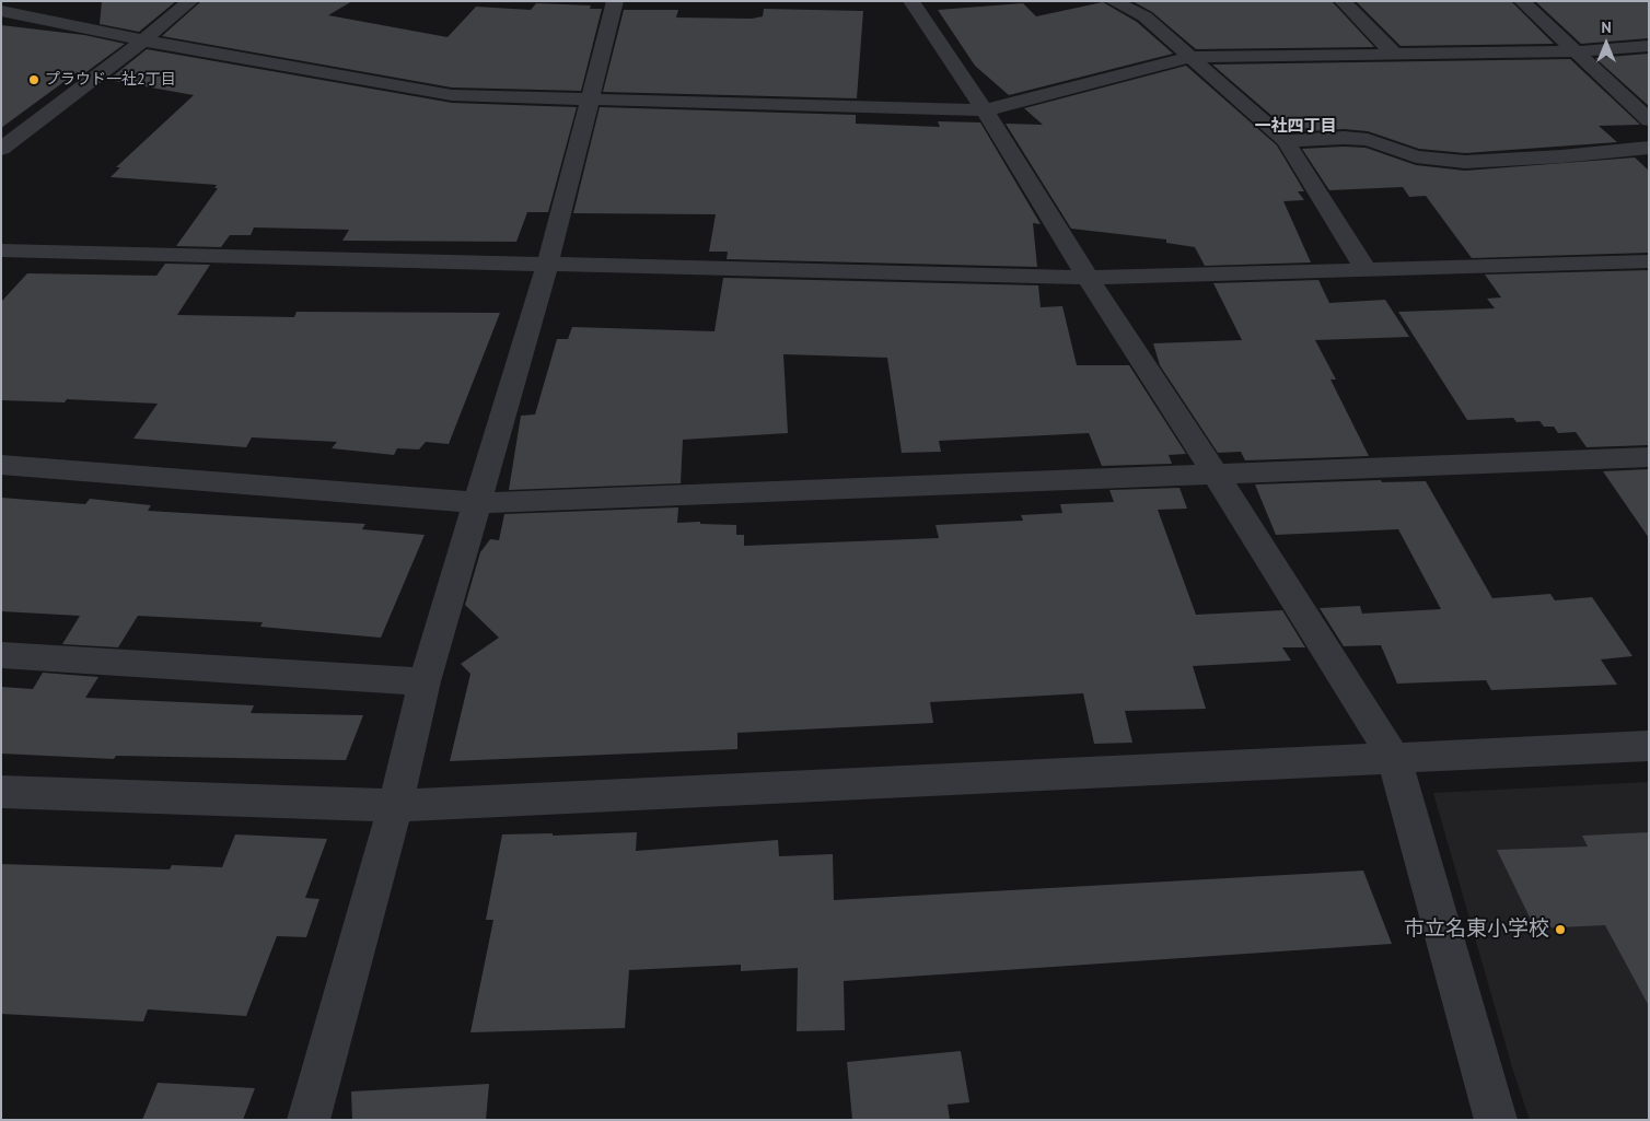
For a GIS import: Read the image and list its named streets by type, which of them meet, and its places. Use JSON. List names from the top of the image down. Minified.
{"districts":["一社四丁目"],"places":["プラウド一社2丁目","市立名東小学校"],"north":"top"}
